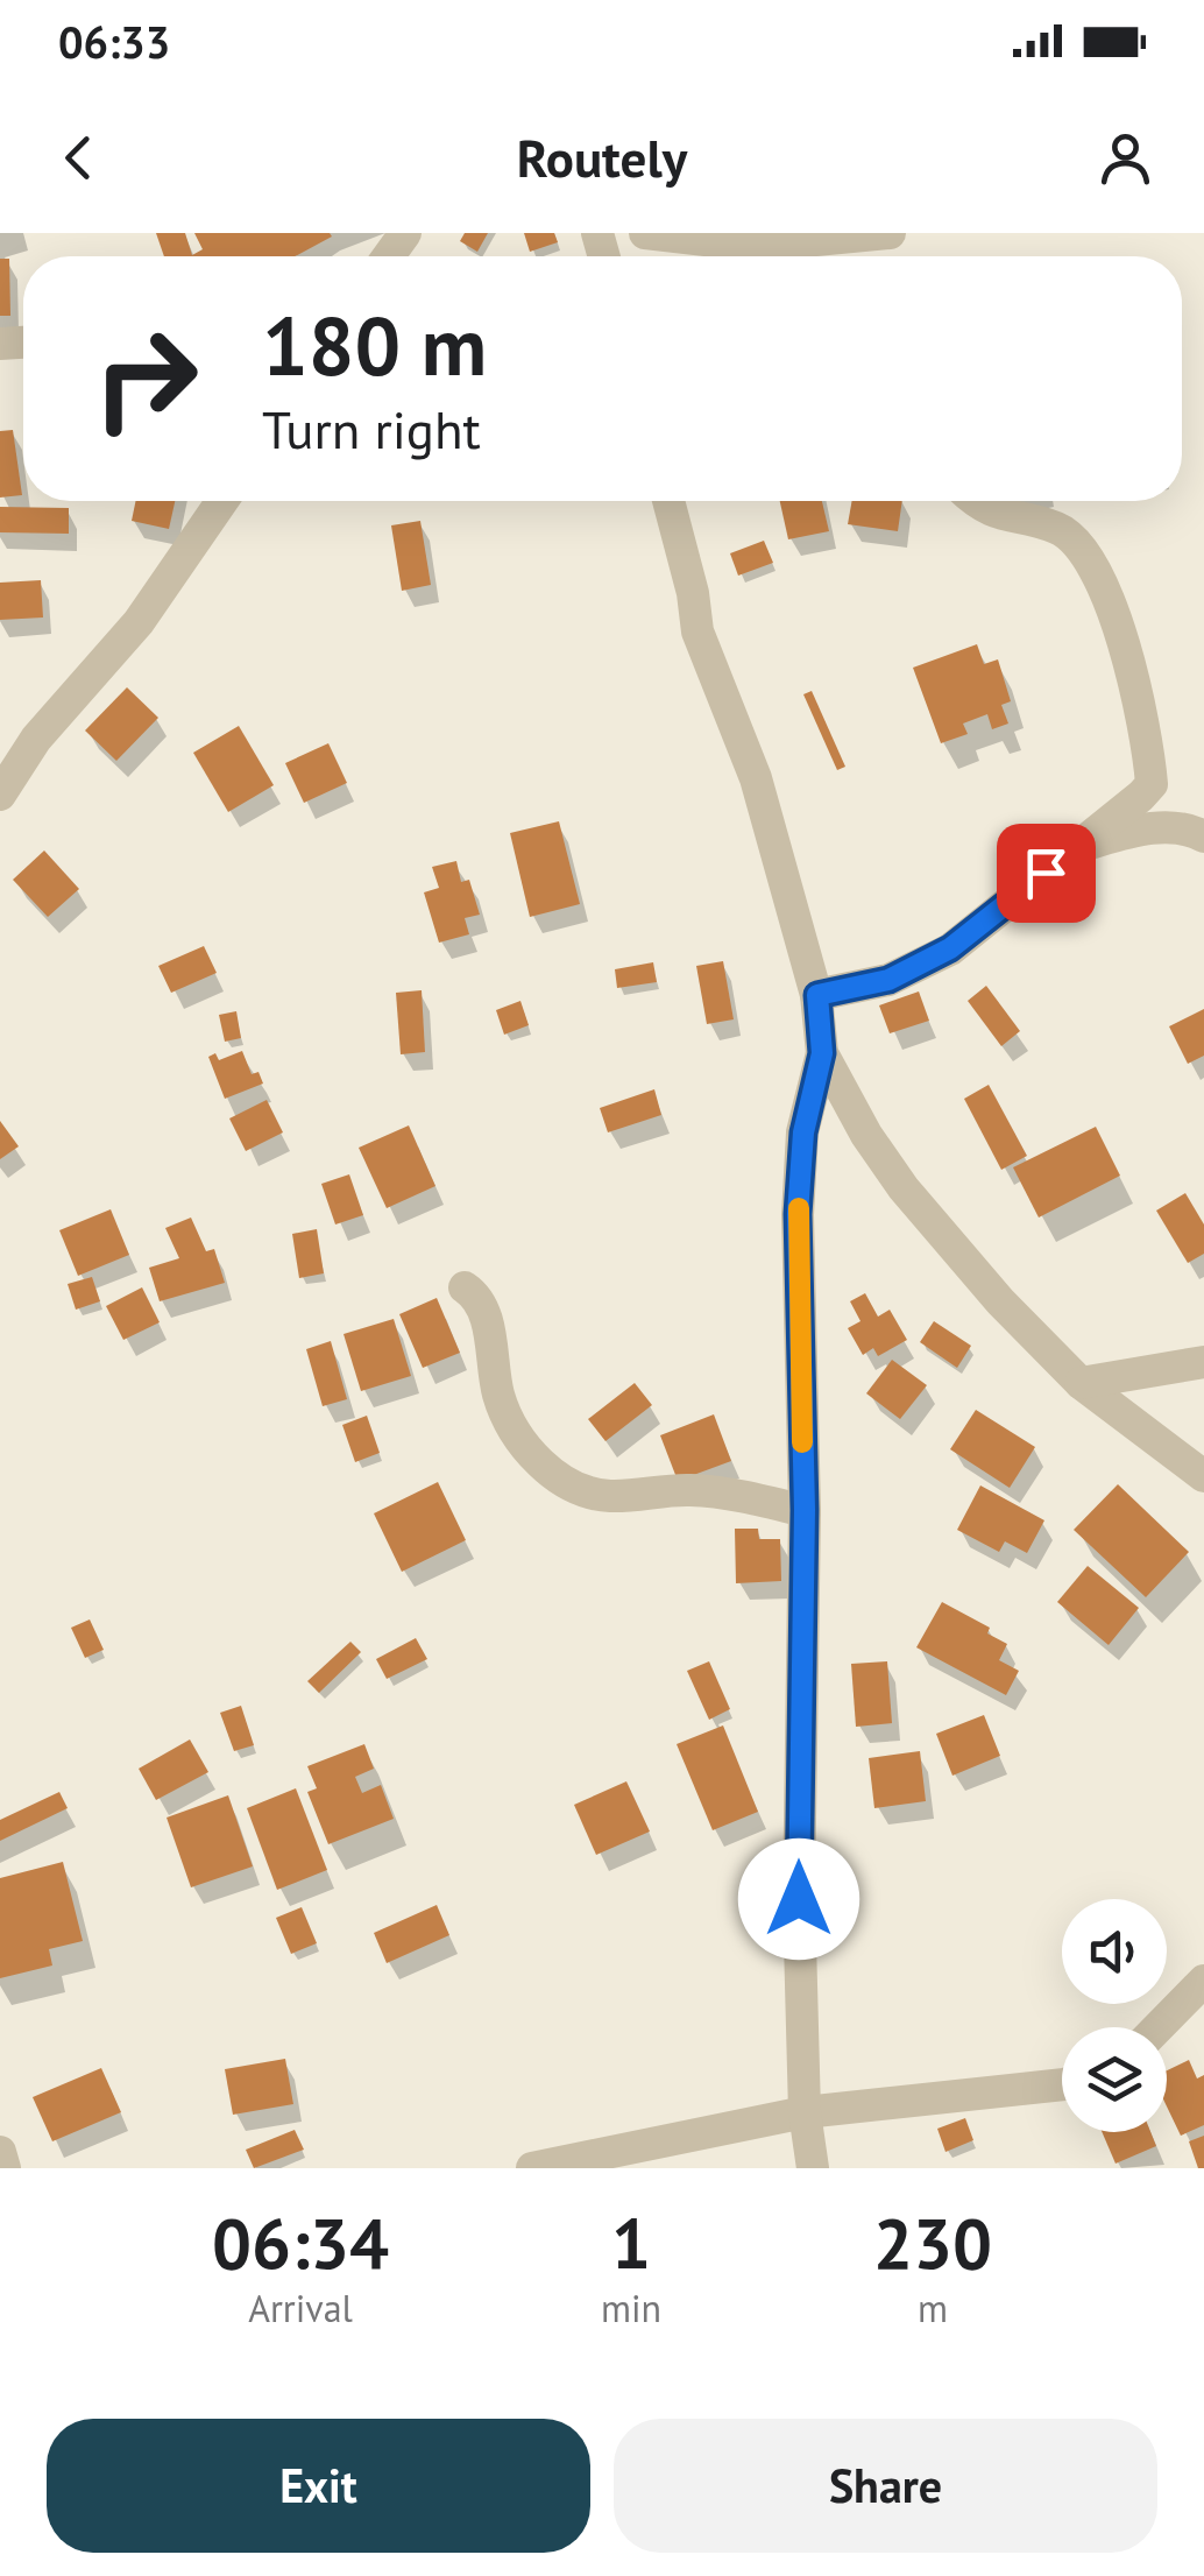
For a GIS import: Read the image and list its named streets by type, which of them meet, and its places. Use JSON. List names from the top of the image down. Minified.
{"page":{"status":"06:33","header":"Routely","turn":["180 m","Turn right"],"eta":["06:34","Arrival","1","min","230","m"],"buttons":["Exit","Share"]}}
